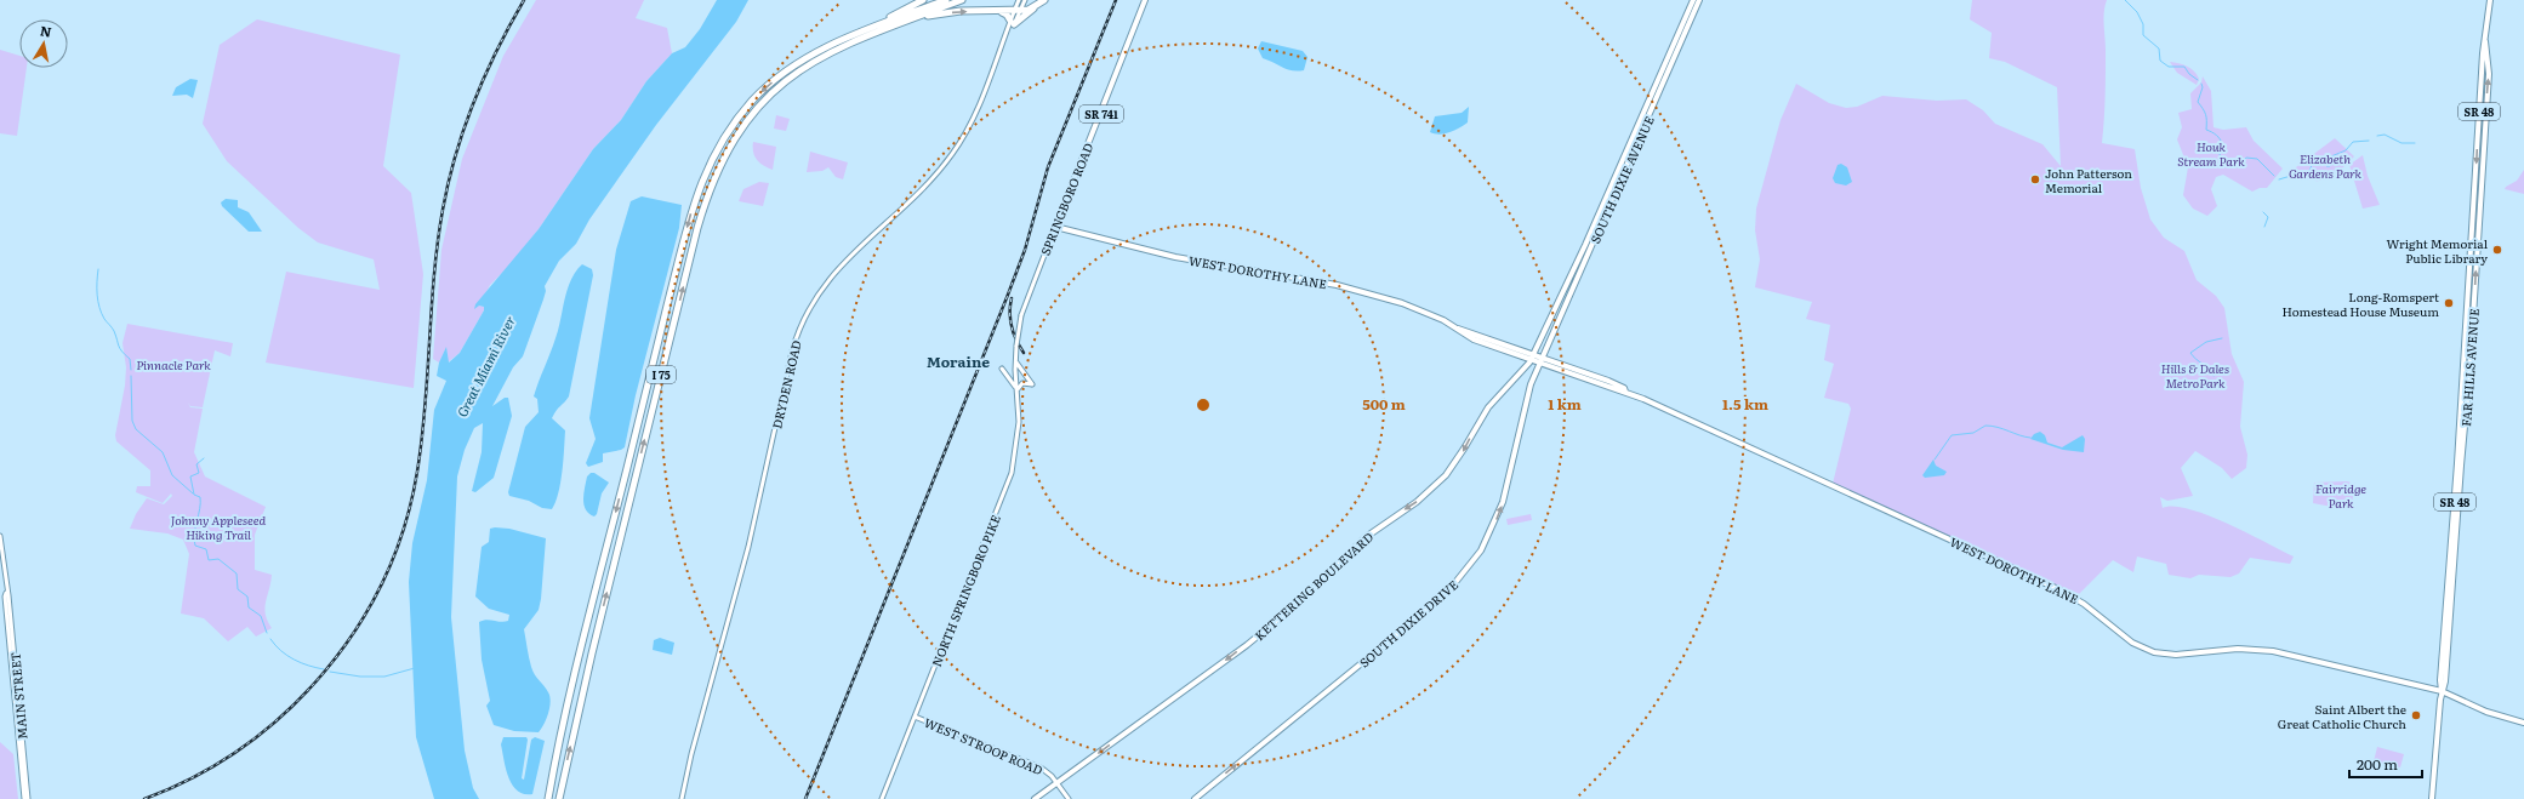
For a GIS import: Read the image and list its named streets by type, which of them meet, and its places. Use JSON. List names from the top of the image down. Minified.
{"streets":{"highway":["I 75"],"main road":["SR 48","SR 741","SOUTH DIXIE AVENUE","SPRINGBORO ROAD","WEST DOROTHY LANE","FAR HILLS AVENUE","DRYDEN ROAD","KETTERING BOULEVARD","NORTH SPRINGBORO PIKE","SOUTH DIXIE DRIVE","MAIN STREET","WEST STROOP ROAD"]},"crossings":[["SOUTH DIXIE AVENUE","WEST DOROTHY LANE"],["SOUTH DIXIE AVENUE","KETTERING BOULEVARD"],["SOUTH DIXIE AVENUE","SOUTH DIXIE DRIVE"],["SPRINGBORO ROAD","WEST DOROTHY LANE"],["SPRINGBORO ROAD","NORTH SPRINGBORO PIKE"],["WEST DOROTHY LANE","FAR HILLS AVENUE"],["WEST DOROTHY LANE","KETTERING BOULEVARD"],["WEST DOROTHY LANE","SOUTH DIXIE DRIVE"],["KETTERING BOULEVARD","WEST STROOP ROAD"],["NORTH SPRINGBORO PIKE","WEST STROOP ROAD"]],"one_way":["KETTERING BOULEVARD","SOUTH DIXIE DRIVE"],"districts":["Moraine"],"water":["Great Miami River"],"parks":["Houk Stream Park","Elizabeth Gardens Park","Pinnacle Park","Hills & Dales MetroPark","Fairridge Park","Johnny Appleseed Hiking Trail"],"places":["John Patterson Memorial","Wright Memorial Public Library","Long-Romspert Homestead House Museum","Saint Albert the Great Catholic Church"],"scale_bar":"200 m","north":"top","rings":["500 m","1 km","1.5 km"]}
